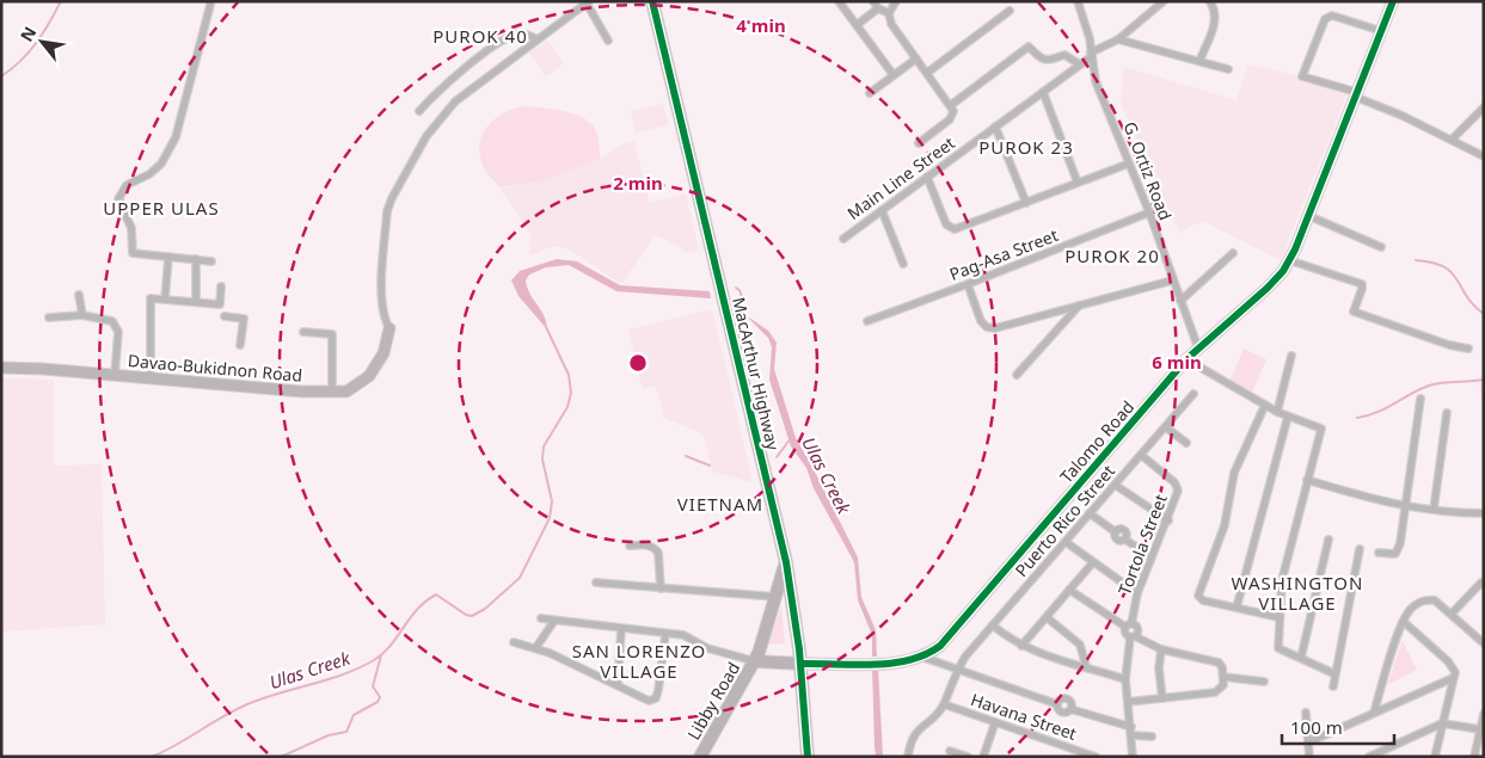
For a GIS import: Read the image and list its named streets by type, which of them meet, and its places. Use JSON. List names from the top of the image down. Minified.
{"streets":{"highway":["MacArthur Highway","Libby Road"],"street":["G. Ortiz Road","Main Line Street","Pag-Asa Street","Davao-Bukidnon Road","Talomo Road","Puerto Rico Street","Tortola Street","Havana Street"]},"crossings":[["G. Ortiz Road","Main Line Street"],["G. Ortiz Road","Pag-Asa Street"],["G. Ortiz Road","Talomo Road"],["MacArthur Highway","Talomo Road"],["MacArthur Highway","Libby Road"],["Talomo Road","Libby Road"],["Puerto Rico Street","Tortola Street"],["Puerto Rico Street","Havana Street"]],"districts":["PUROK 40","PUROK 23","UPPER ULAS","PUROK 20","VIETNAM","WASHINGTON VILLAGE","SAN LORENZO VILLAGE"],"water":["Ulas Creek"],"scale_bar":"100 m","north":"top left","rings":["4 min","2 min","6 min"]}
